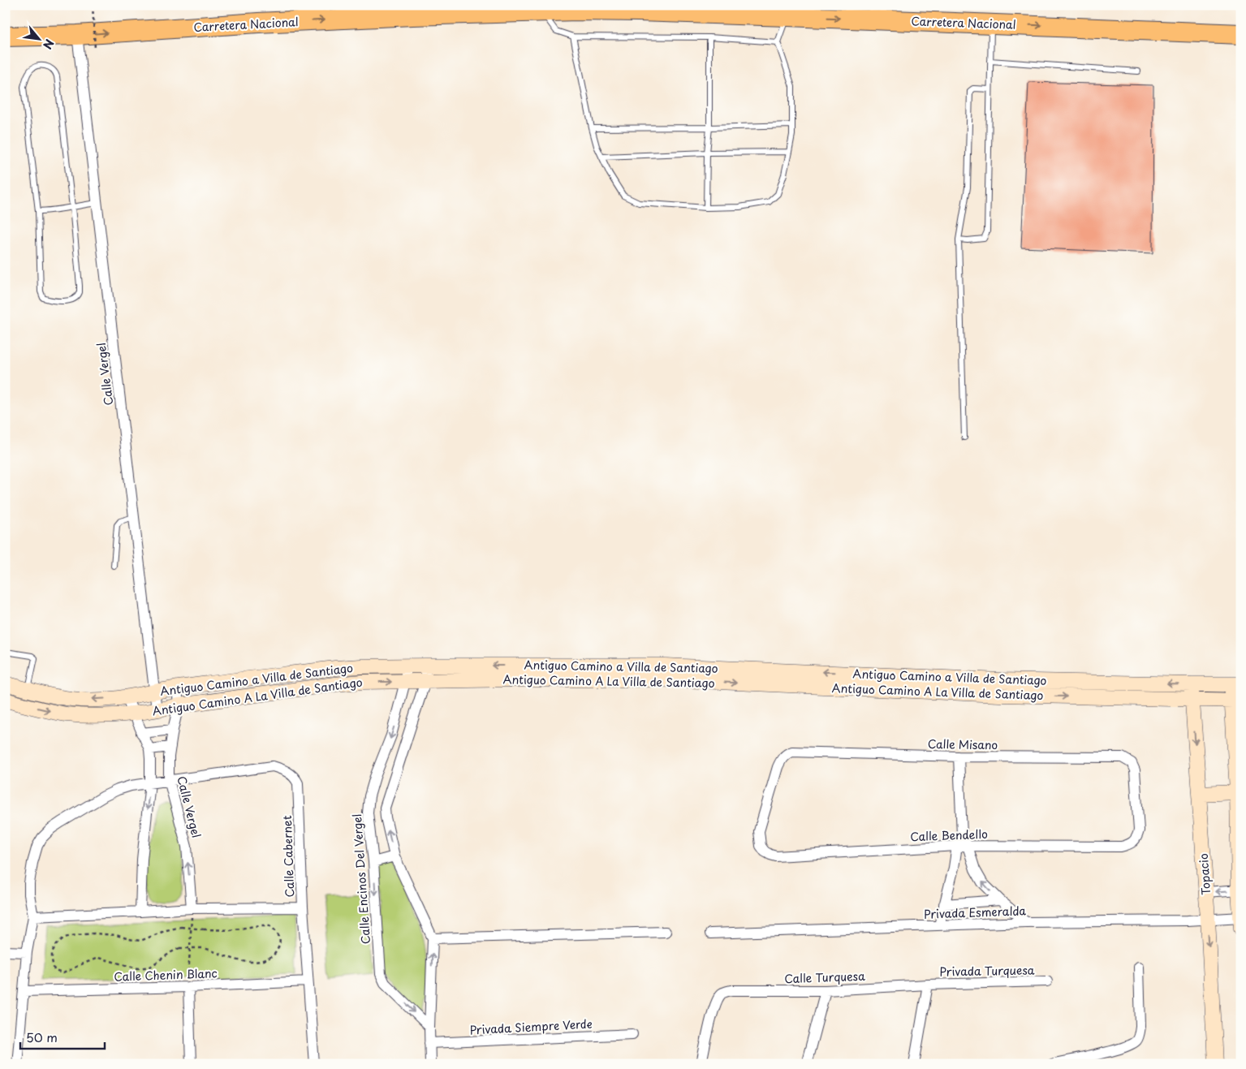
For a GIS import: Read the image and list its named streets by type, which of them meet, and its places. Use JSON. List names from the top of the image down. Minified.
{"streets":{"highway":["Carretera Nacional"],"street":["Calle Vergel","Antiguo Camino a Villa de Santiago","Antiguo Camino A La Villa de Santiago","Calle Misano","Calle Bendello","Calle Cabernet","Topacio","Calle Encinos Del Vergel","Privada Esmeralda","Privada Turquesa","Calle Chenin Blanc","Calle Turquesa","Privada Siempre Verde"]},"crossings":[["Carretera Nacional","Calle Vergel"],["Calle Vergel","Antiguo Camino a Villa de Santiago"],["Calle Vergel","Antiguo Camino A La Villa de Santiago"],["Calle Vergel","Calle Cabernet"],["Antiguo Camino a Villa de Santiago","Topacio"],["Antiguo Camino a Villa de Santiago","Calle Encinos Del Vergel"],["Antiguo Camino A La Villa de Santiago","Topacio"],["Antiguo Camino A La Villa de Santiago","Calle Encinos Del Vergel"],["Calle Misano","Calle Bendello"],["Calle Cabernet","Calle Chenin Blanc"],["Topacio","Privada Esmeralda"],["Privada Turquesa","Calle Turquesa"]],"one_way":["Carretera Nacional","Antiguo Camino a Villa de Santiago","Antiguo Camino A La Villa de Santiago"],"scale_bar":"50 m","north":"bottom right"}
